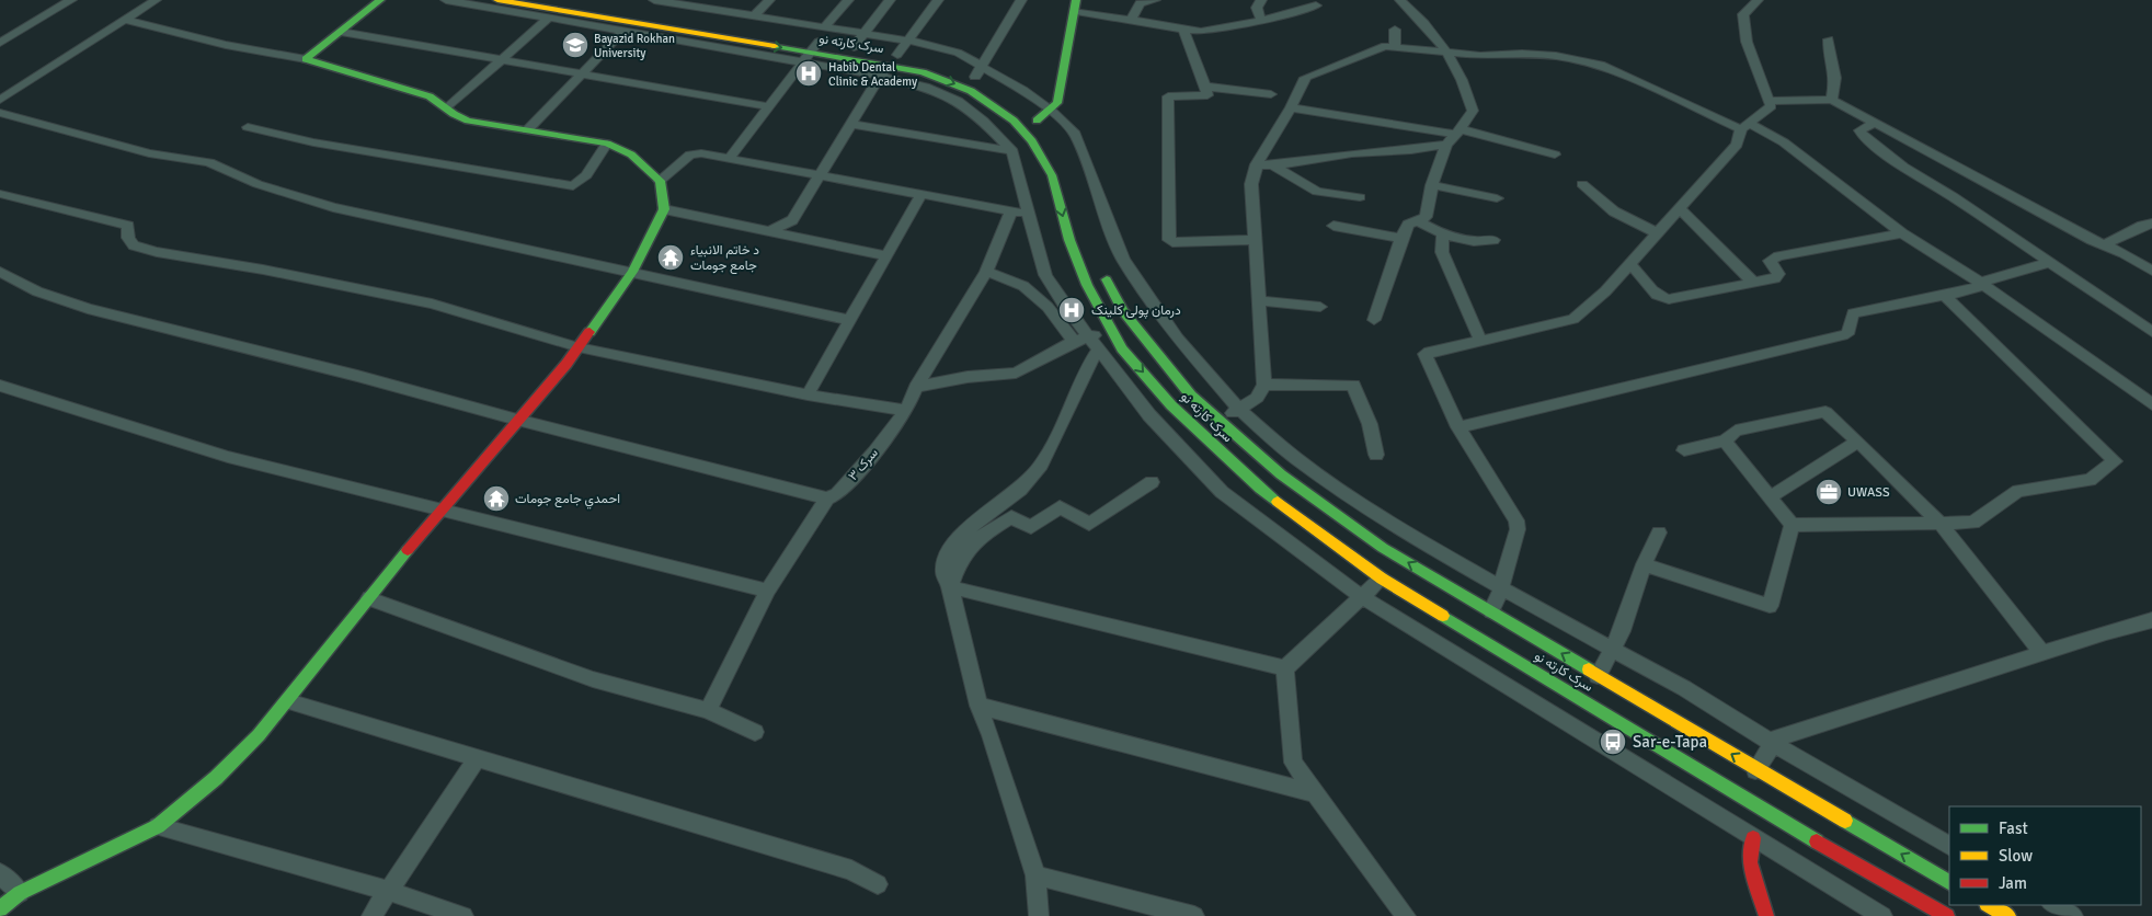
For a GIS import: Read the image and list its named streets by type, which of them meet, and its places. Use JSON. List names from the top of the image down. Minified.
{"streets":{"main road":["سرک کارته نو"],"street":["سرک ۳"]},"places":{"school or university":["Bayazid Rokhan University"],"hospital":["Habib Dental Clinic & Academy","درمان پولی کلینک"],"temple":["د خاتم الانبیاء جامع جومات","احمدي جامع جومات"],"office":["UWASS"],"bus stop":["Sar-e-Tapa"]},"legend":["Fast","Slow","Jam"]}
